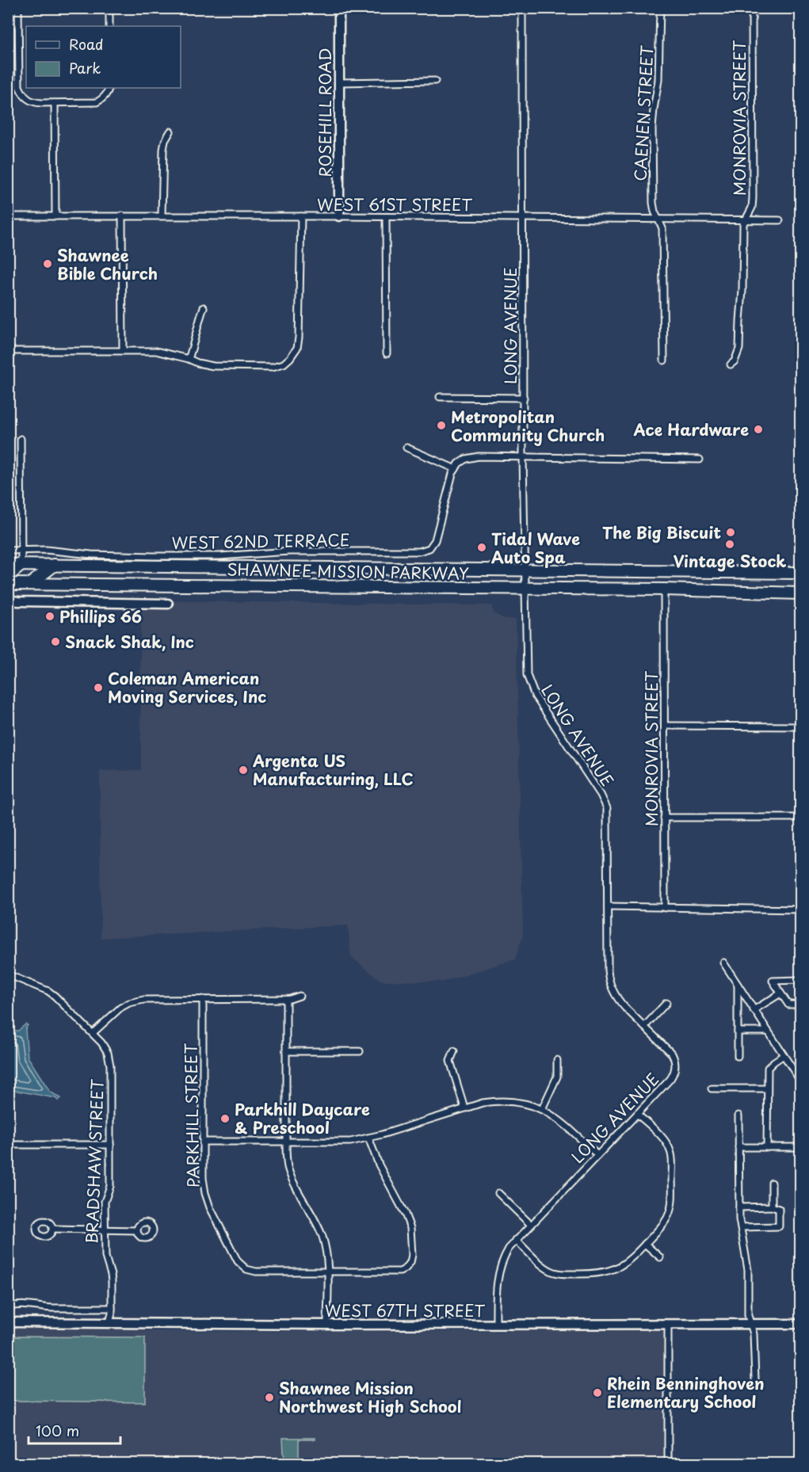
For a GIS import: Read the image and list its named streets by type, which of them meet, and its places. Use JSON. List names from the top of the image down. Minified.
{"streets":{"highway":["SHAWNEE MISSION PARKWAY"],"street":["ROSEHILL ROAD","CAENEN STREET","MONROVIA STREET","WEST 61ST STREET","LONG AVENUE","WEST 62ND TERRACE","PARKHILL STREET","BRADSHAW STREET","WEST 67TH STREET"]},"crossings":[["ROSEHILL ROAD","WEST 61ST STREET"],["CAENEN STREET","WEST 61ST STREET"],["MONROVIA STREET","WEST 61ST STREET"],["MONROVIA STREET","SHAWNEE MISSION PARKWAY"],["WEST 61ST STREET","LONG AVENUE"],["LONG AVENUE","SHAWNEE MISSION PARKWAY"],["LONG AVENUE","WEST 67TH STREET"],["BRADSHAW STREET","WEST 67TH STREET"]],"places":["Shawnee Bible Church","Metropolitan Community Church","Ace Hardware","The Big Biscuit","Vintage Stock","Tidal Wave Auto Spa","Phillips 66","Snack Shak, Inc","Coleman American Moving Services, Inc","Argenta US Manufacturing, LLC","Parkhill Daycare & Preschool","Rhein Benninghoven Elementary School","Shawnee Mission Northwest High School"],"legend":["Road","Park"],"scale_bar":"100 m"}
